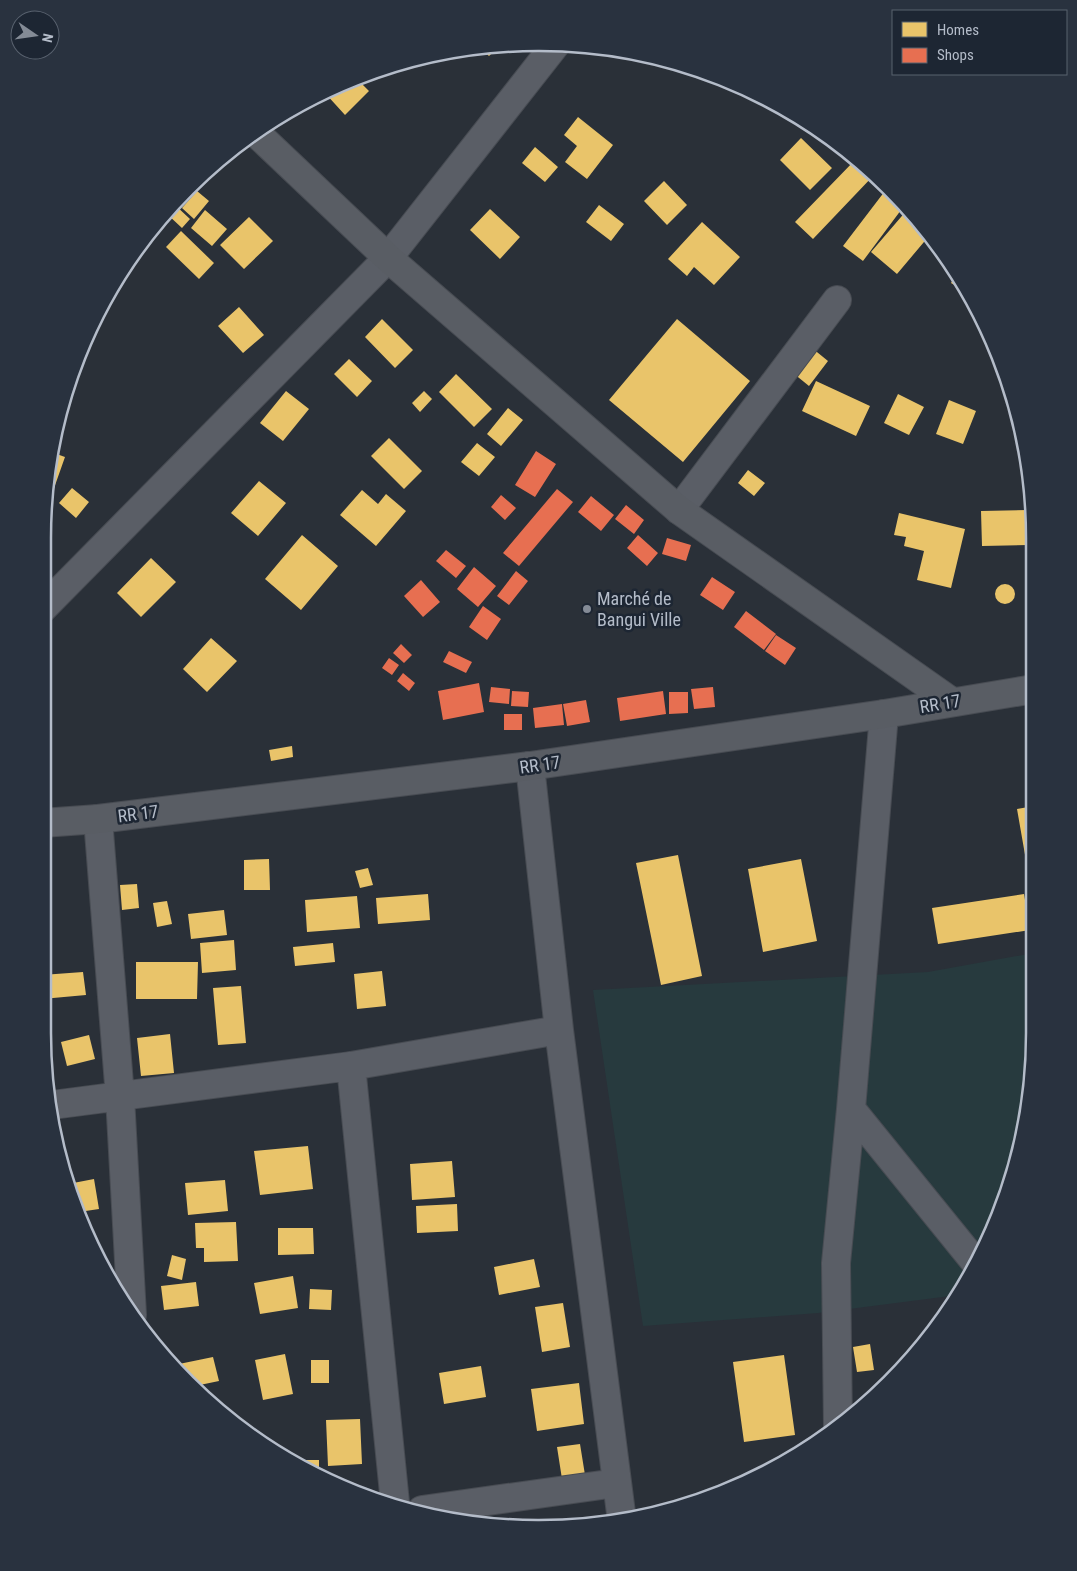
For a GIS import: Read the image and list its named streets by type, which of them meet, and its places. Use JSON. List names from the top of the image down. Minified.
{"streets":{"main road":["RR 17"]},"places":["Marché de Bangui Ville"],"legend":["Homes","Shops"],"north":"right"}
